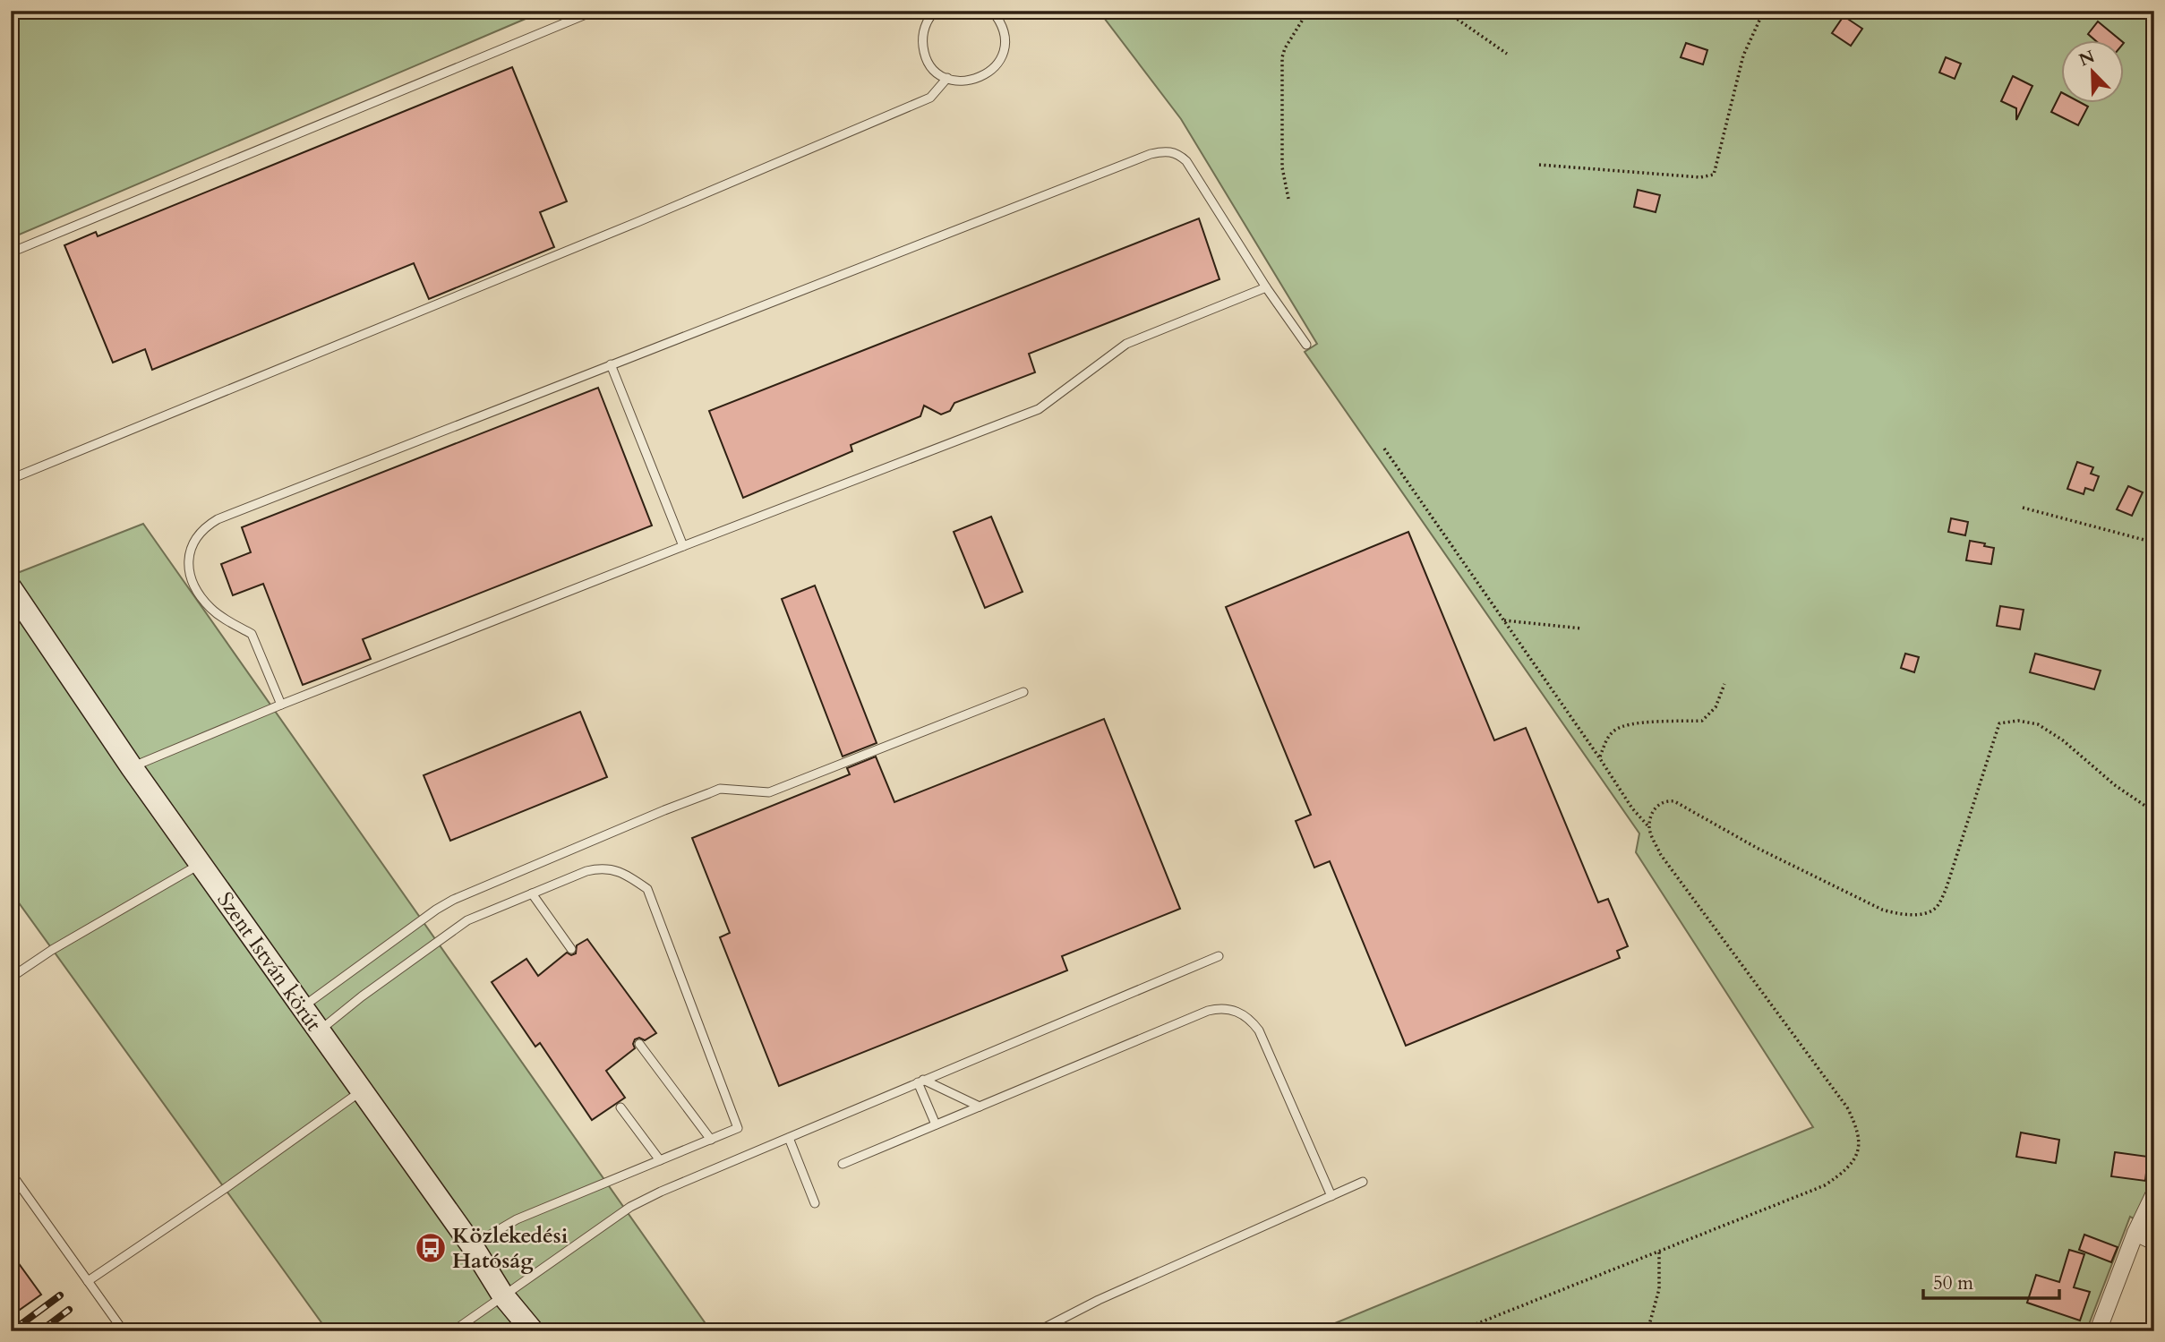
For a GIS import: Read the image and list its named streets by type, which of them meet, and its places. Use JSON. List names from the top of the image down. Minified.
{"streets":{"street":["Szent István körút"]},"places":{"bus stop":["Közlekedési Hatóság"]},"scale_bar":"50 m","north":"top left"}
